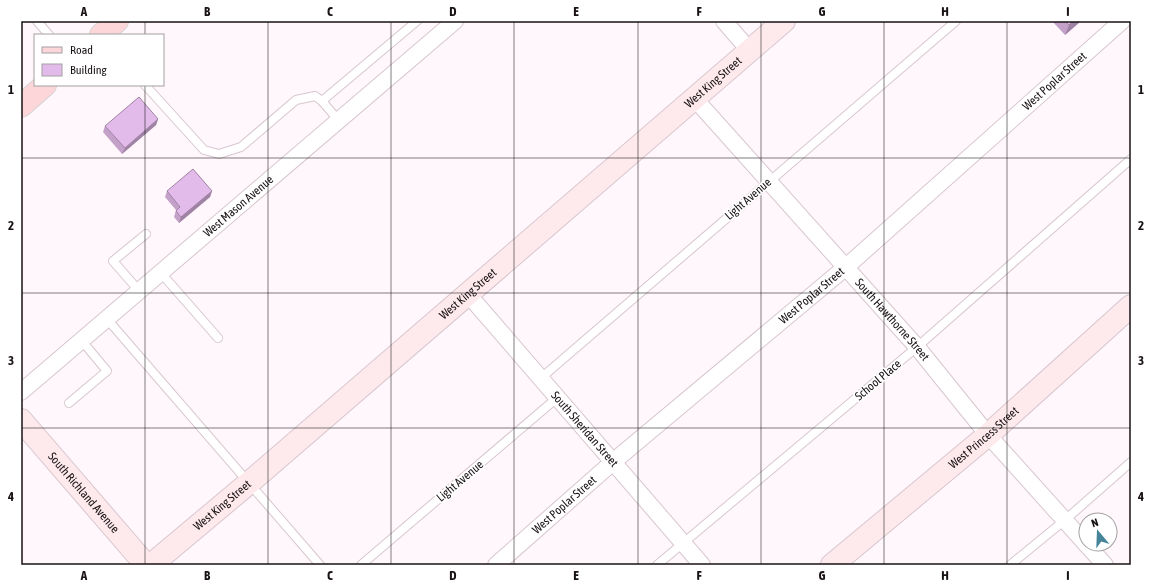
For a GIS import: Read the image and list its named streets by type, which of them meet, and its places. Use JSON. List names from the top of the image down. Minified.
{"streets":{"street":["West Poplar Street","West King Street","West Mason Avenue","South Hawthorne Street","South Sheridan Street","West Princess Street","South Richland Avenue"],"lane":["Light Avenue","School Place"]},"crossings":[["West Poplar Street","South Hawthorne Street"],["West Poplar Street","South Sheridan Street"],["West King Street","South Hawthorne Street"],["West King Street","South Sheridan Street"],["Light Avenue","South Hawthorne Street"],["Light Avenue","South Sheridan Street"],["South Hawthorne Street","School Place"],["South Hawthorne Street","West Princess Street"],["School Place","South Sheridan Street"]],"legend":["Road","Building"],"north":"top","grid":{"columns":["A","B","C","D","E","F","G","H","I"],"rows":["1","2","3","4"]}}
